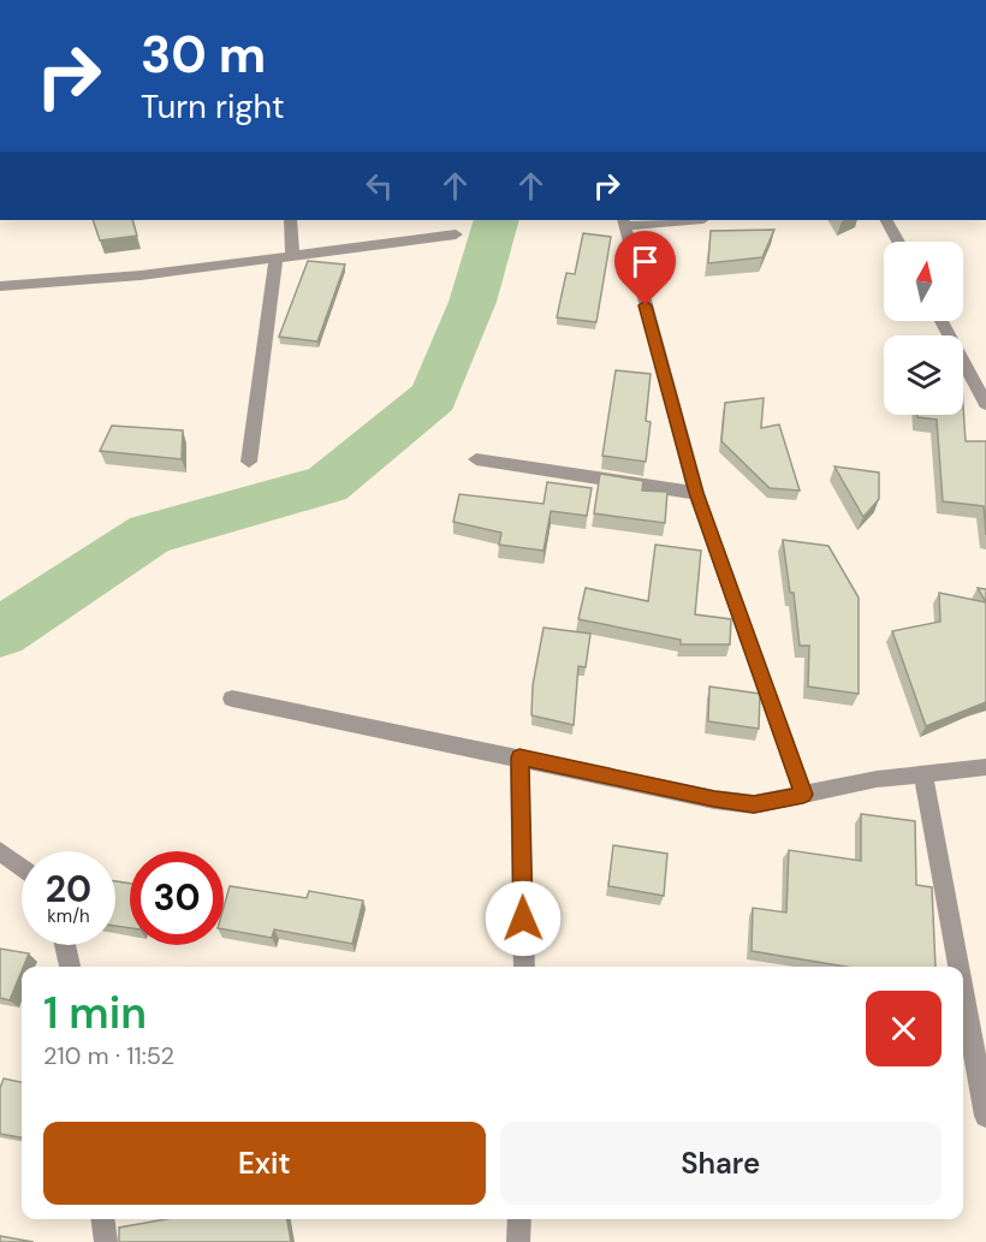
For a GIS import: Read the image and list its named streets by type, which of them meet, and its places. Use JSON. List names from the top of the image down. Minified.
{"north":"top","page":{"turn":["30 m","Turn right"],"speed":"20 km/h","limit":"30","heading":["1 min","210 m · 11:52"],"buttons":["Exit","Share"]}}
